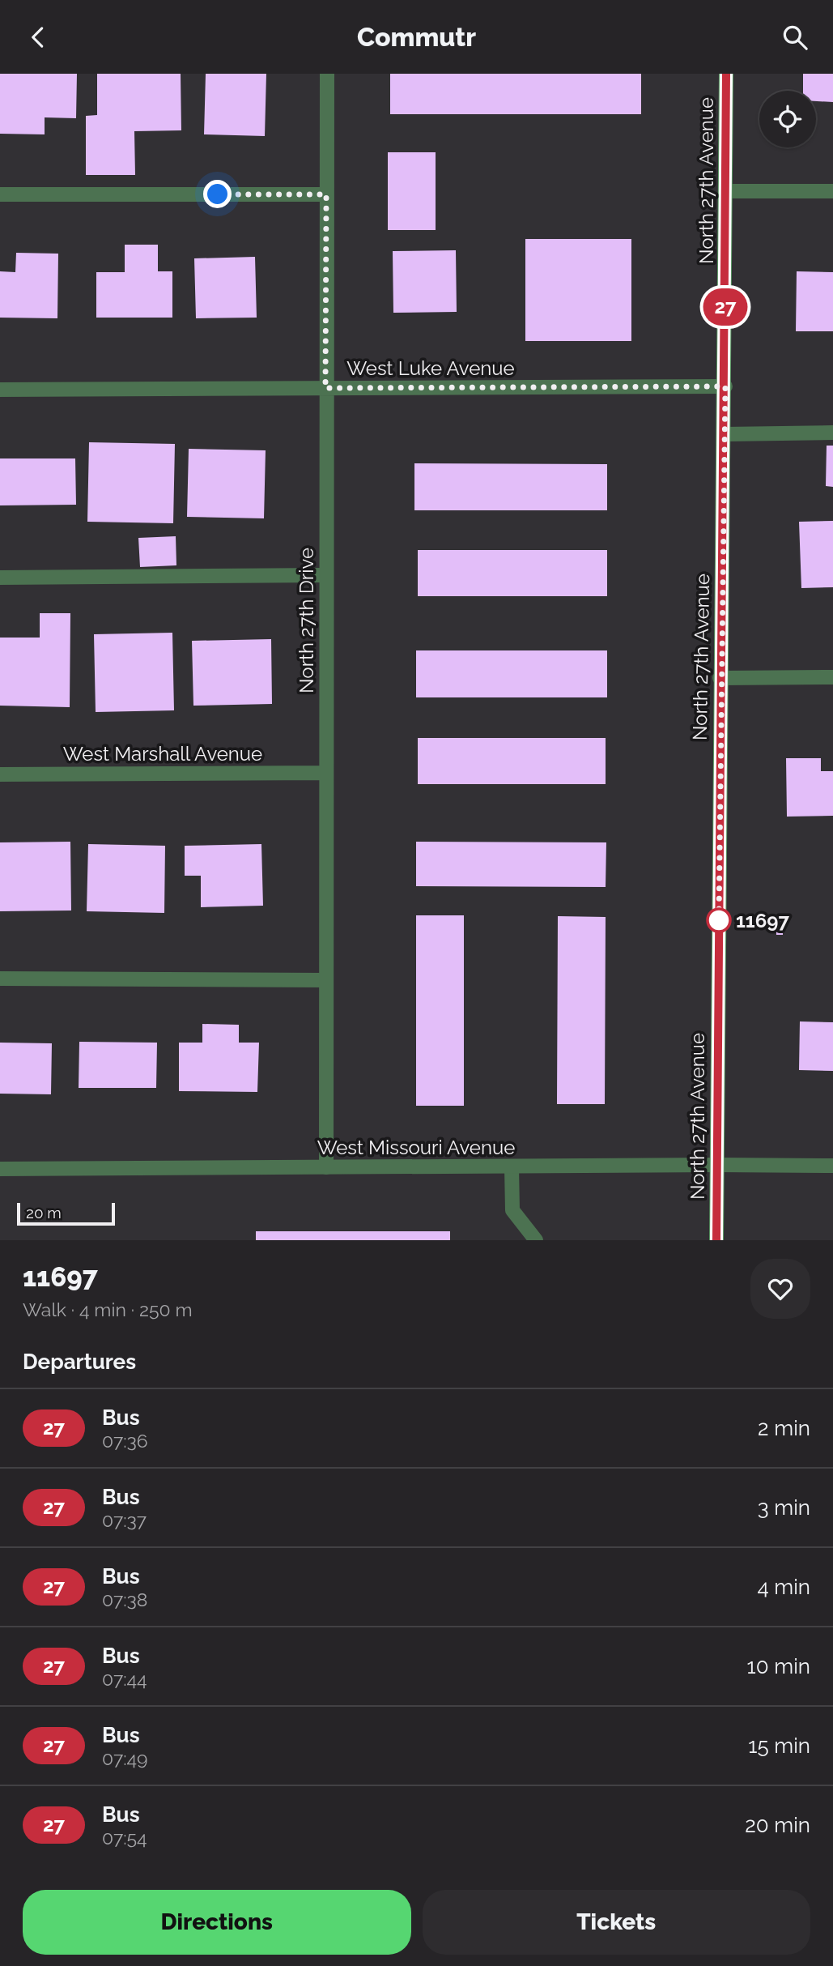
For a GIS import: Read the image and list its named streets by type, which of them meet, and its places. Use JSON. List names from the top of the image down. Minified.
{"streets":{"main road":["North 27th Avenue"],"street":["West Luke Avenue","North 27th Drive","West Marshall Avenue","West Missouri Avenue"]},"crossings":[["North 27th Avenue","West Luke Avenue"],["North 27th Avenue","West Missouri Avenue"],["West Luke Avenue","North 27th Drive"],["North 27th Drive","West Marshall Avenue"],["North 27th Drive","West Missouri Avenue"]],"places":["11697"],"lines":["bus line 27"],"scale_bar":"20 m","page":{"header":"Commutr","on_map":"27","scale":"20 m","heading":[["11697","Walk · 4 min · 250 m"],"Departures"],"list":[{"mark":"27","name":"Bus","note":"07:36","value":"2 min"},{"mark":"27","name":"Bus","note":"07:37","value":"3 min"},{"mark":"27","name":"Bus","note":"07:38","value":"4 min"},{"mark":"27","name":"Bus","note":"07:44","value":"10 min"},{"mark":"27","name":"Bus","note":"07:49","value":"15 min"},{"mark":"27","name":"Bus","note":"07:54","value":"20 min"}],"buttons":["Directions","Tickets"]}}
